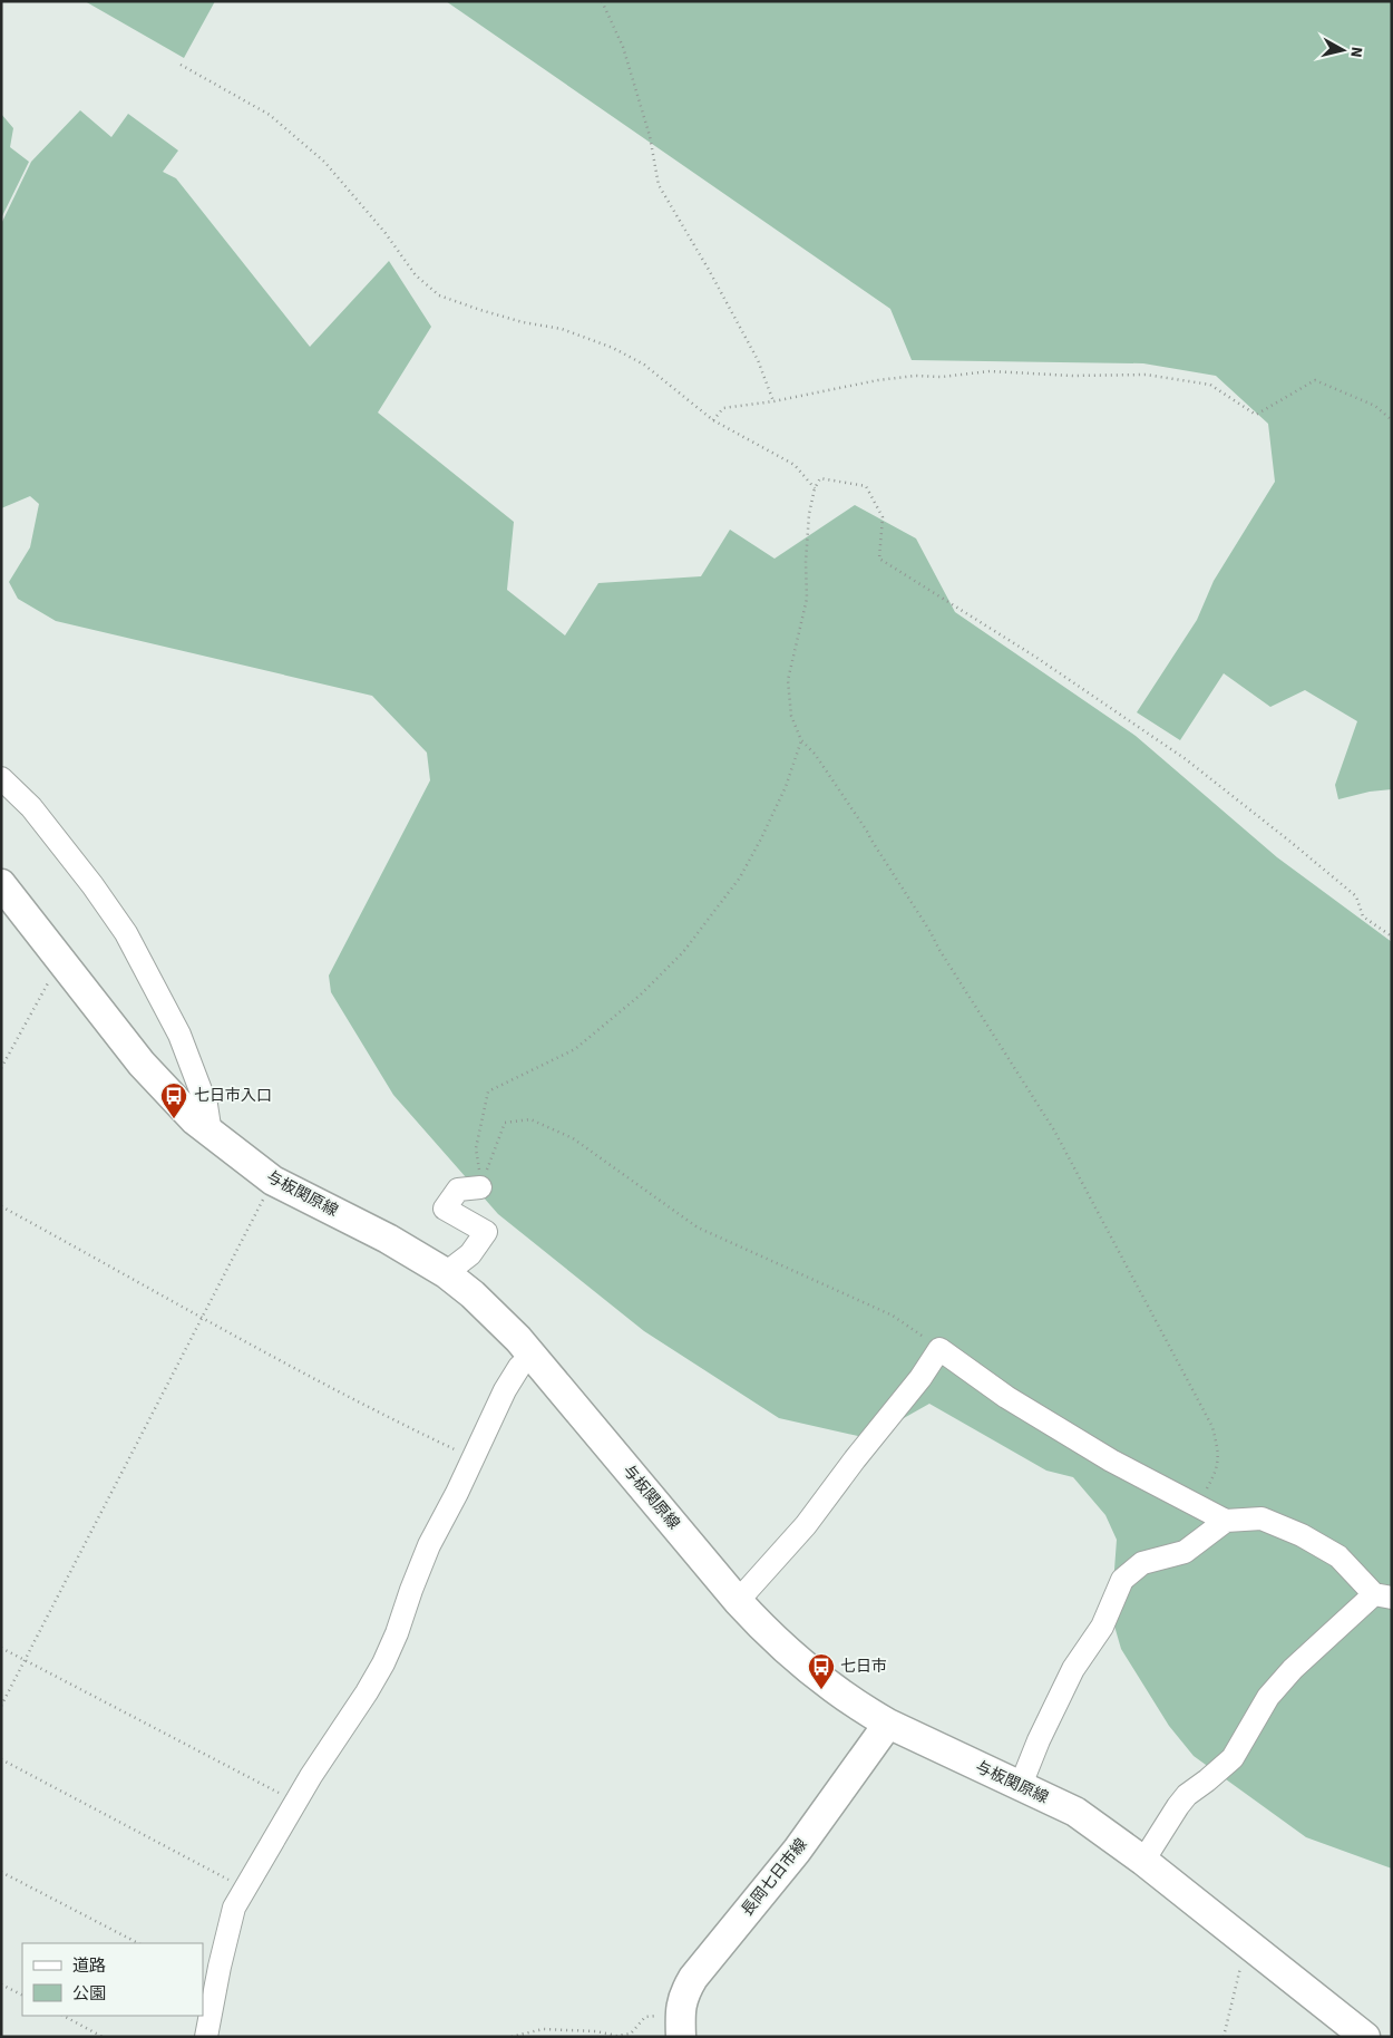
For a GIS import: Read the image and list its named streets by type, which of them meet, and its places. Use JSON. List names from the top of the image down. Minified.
{"streets":{"main road":["与板関原線","長岡七日市線"]},"crossings":[["与板関原線","長岡七日市線"]],"places":{"bus stop":["七日市入口","七日市"]},"legend":["道路","公園"],"north":"right"}
